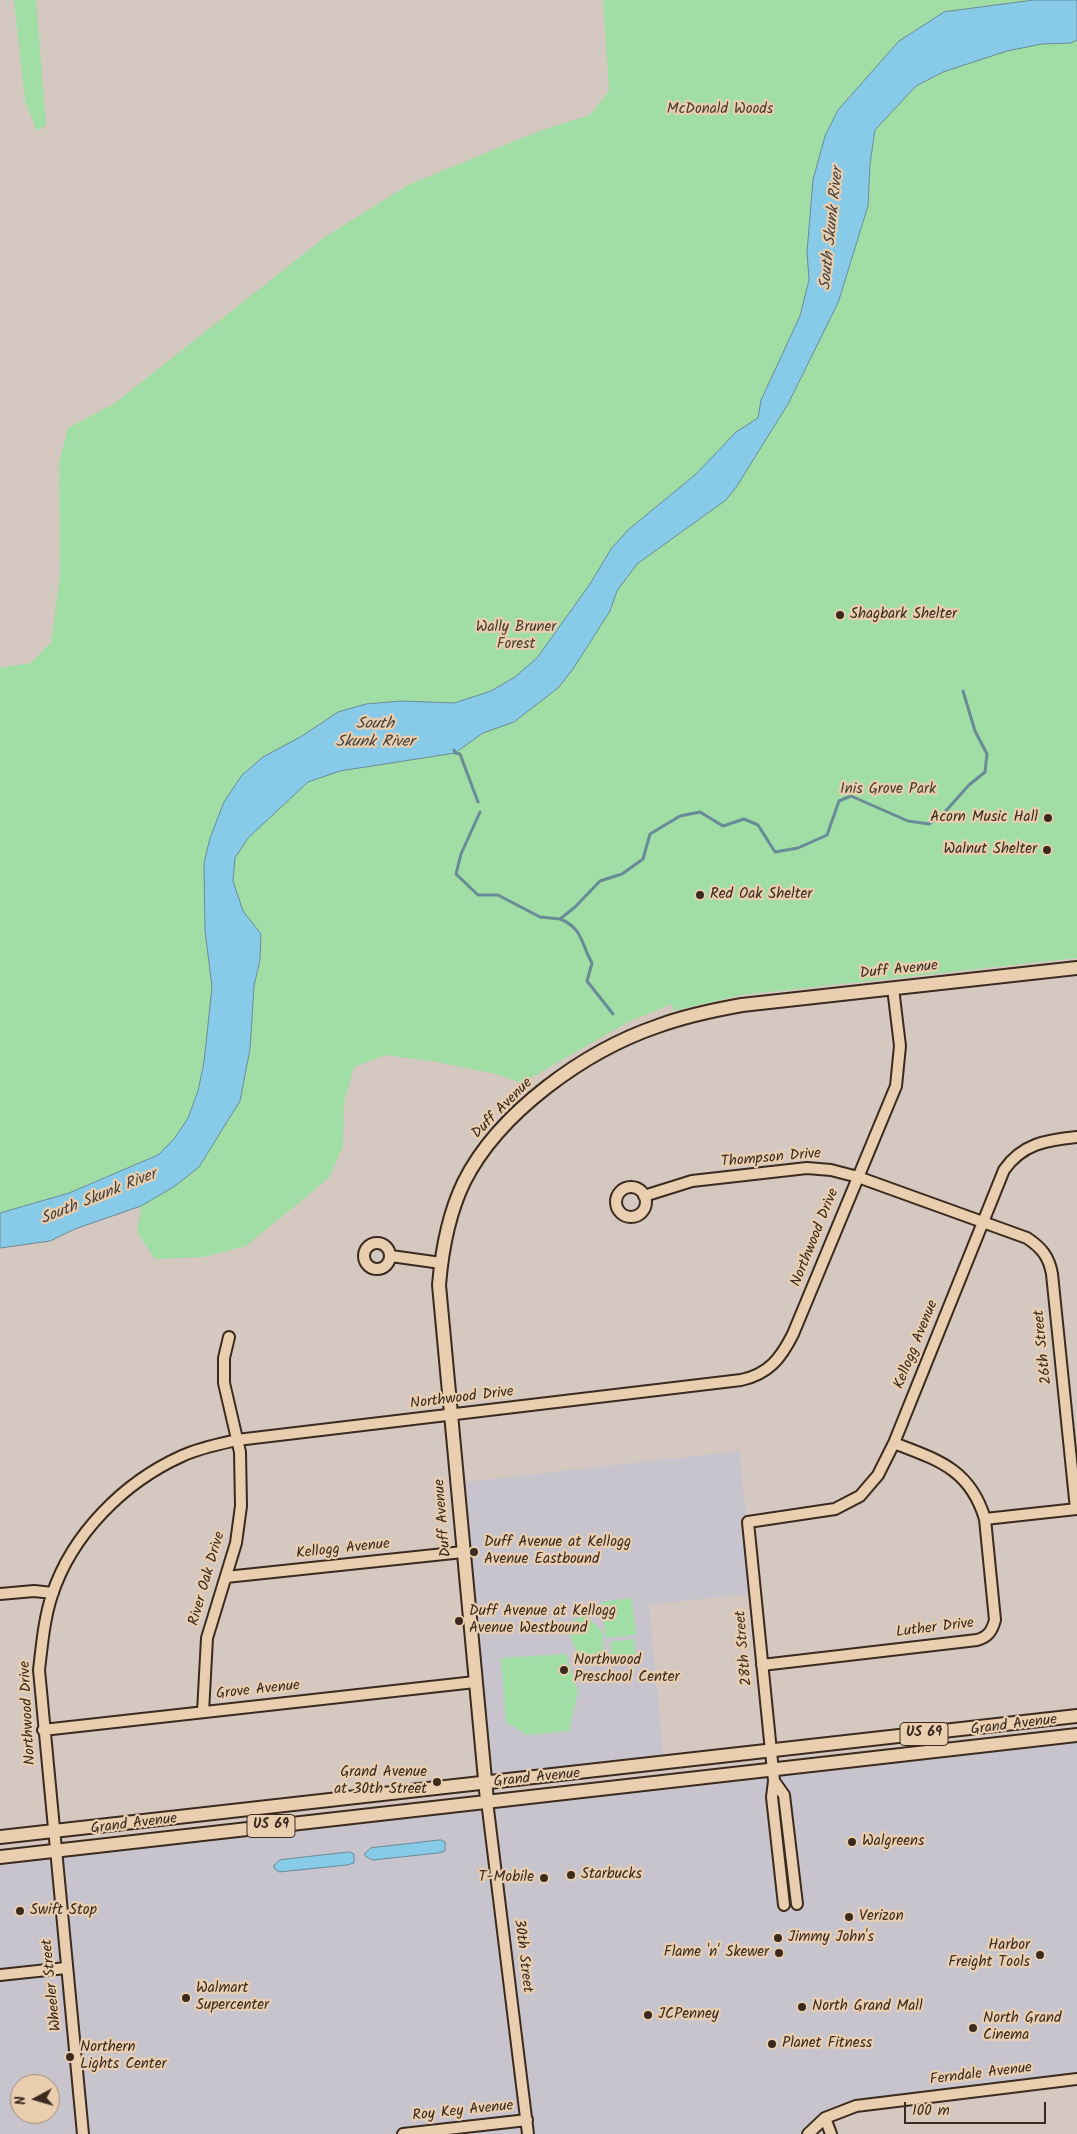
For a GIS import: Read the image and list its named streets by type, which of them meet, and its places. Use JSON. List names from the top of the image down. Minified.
{"streets":{"main road":["Duff Avenue","Grand Avenue","US 69","30th Street"],"street":["Thompson Drive","Northwood Drive","Kellogg Avenue","26th Street","River Oak Drive","Luther Drive","28th Street","Grove Avenue","Wheeler Street","Ferndale Avenue","Roy Key Avenue"]},"crossings":[["Duff Avenue","Northwood Drive"],["Duff Avenue","Kellogg Avenue"],["Duff Avenue","Grove Avenue"],["Duff Avenue","Grand Avenue"],["Duff Avenue","30th Street"],["Thompson Drive","Northwood Drive"],["Thompson Drive","Kellogg Avenue"],["Thompson Drive","26th Street"],["Northwood Drive","River Oak Drive"],["Northwood Drive","Grove Avenue"],["Northwood Drive","Grand Avenue"],["Northwood Drive","Wheeler Street"],["Kellogg Avenue","26th Street"],["Kellogg Avenue","River Oak Drive"],["Kellogg Avenue","Luther Drive"],["Kellogg Avenue","28th Street"],["River Oak Drive","Grove Avenue"],["Luther Drive","28th Street"],["28th Street","Grand Avenue"],["Grand Avenue","30th Street"],["Grand Avenue","Wheeler Street"],["30th Street","Roy Key Avenue"]],"water":["South Skunk River"],"parks":["McDonald Woods","Wally Bruner Forest","Inis Grove Park"],"places":["Shagbark Shelter","Acorn Music Hall","Walnut Shelter","Red Oak Shelter","Duff Avenue at Kellogg Avenue Eastbound","Duff Avenue at Kellogg Avenue Westbound","Northwood Preschool Center","Grand Avenue at 30th Street","Walgreens","Starbucks","T-Mobile","Swift Stop","Verizon","Jimmy John's","Flame 'n' Skewer","Harbor Freight Tools","Walmart Supercenter","North Grand Mall","JCPenney","North Grand Cinema","Planet Fitness","Northern Lights Center"],"scale_bar":"100 m","north":"left"}
